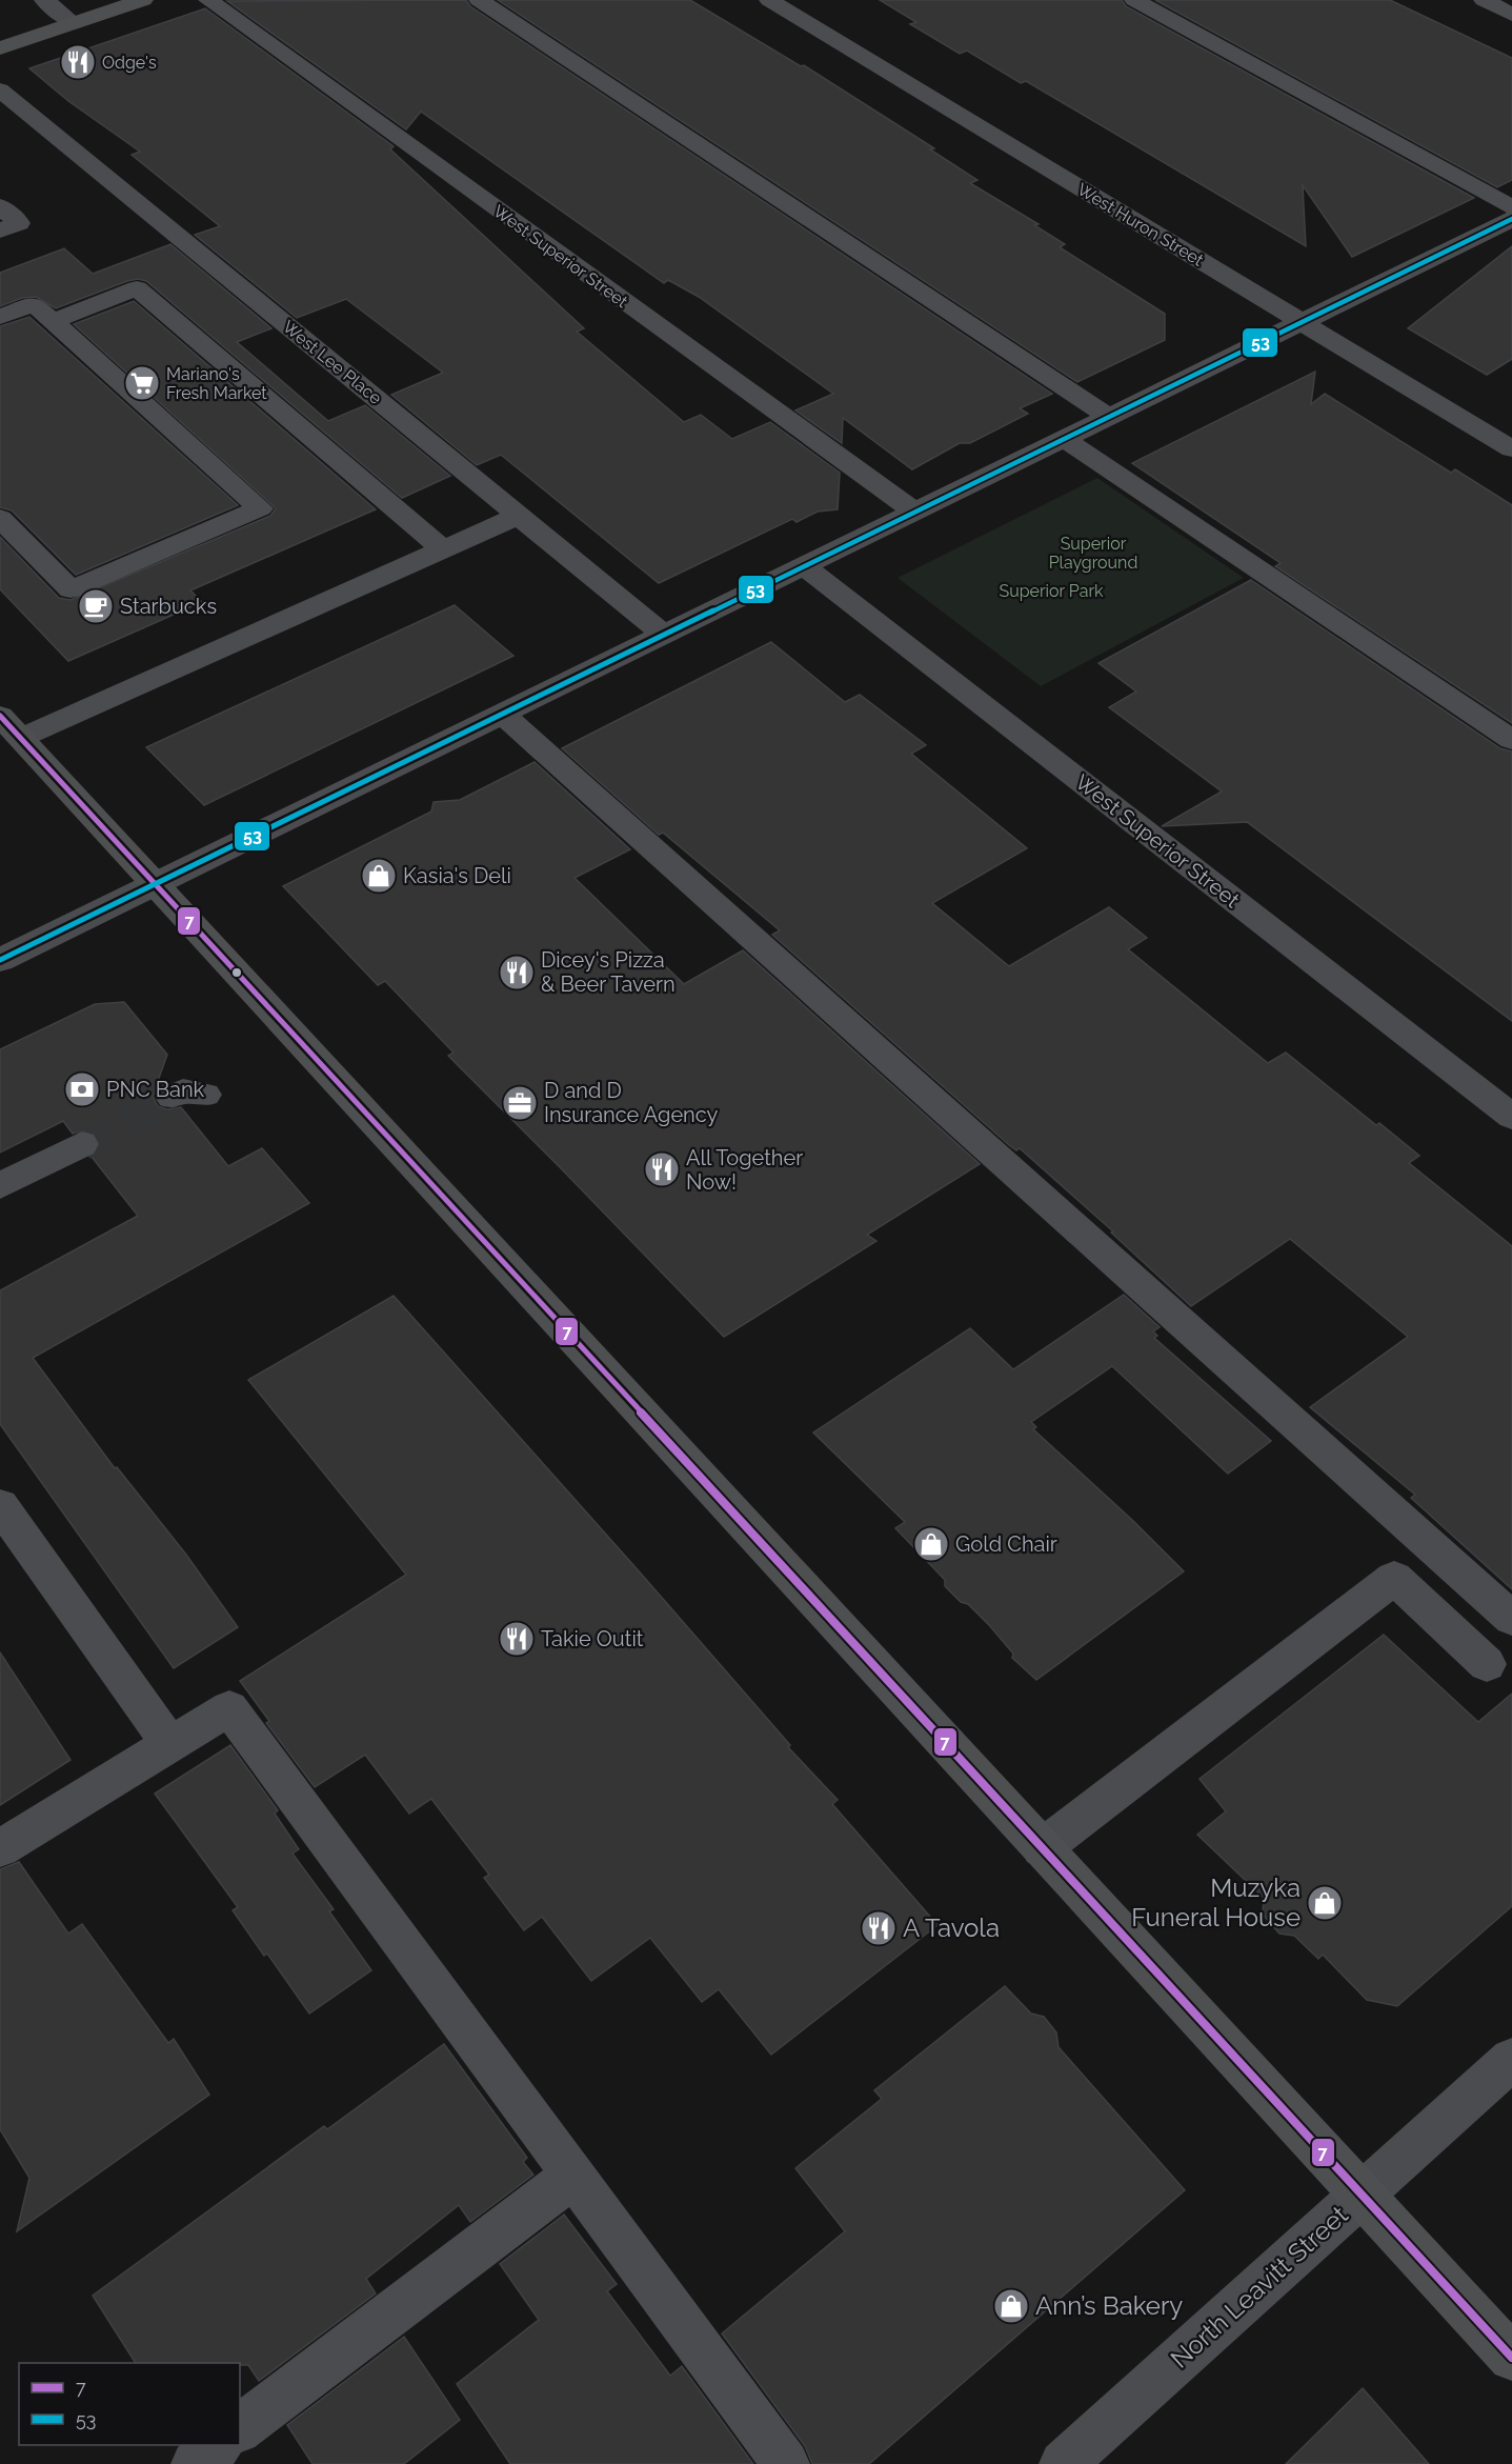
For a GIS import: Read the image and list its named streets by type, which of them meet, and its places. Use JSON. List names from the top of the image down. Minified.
{"streets":{"street":["West Huron Street","West Superior Street","West Lee Place","North Leavitt Street"]},"parks":["Superior Playground","Superior Park"],"places":{"restaurant":["Odge's","Dicey's Pizza & Beer Tavern","All Together Now!","Takie Outit","A Tavola"],"supermarket":["Mariano's Fresh Market"],"cafe":["Starbucks"],"shop":["Kasia's Deli","Gold Chair","Muzyka Funeral House","Ann’s Bakery"],"bank":["PNC Bank"],"office":["D and D Insurance Agency"]},"lines":["transit line 53","transit line 7"],"legend":["7","53"]}
